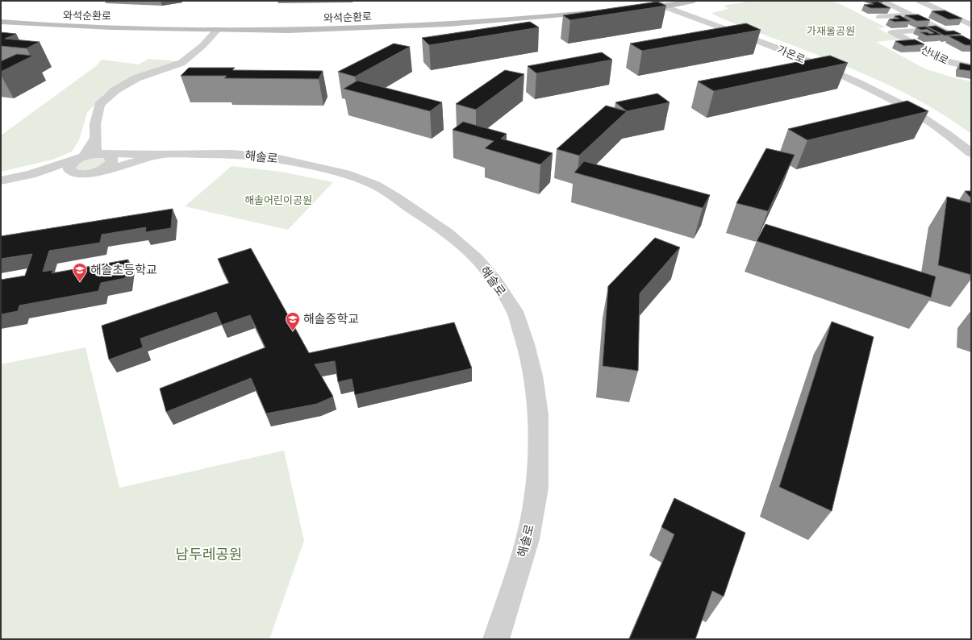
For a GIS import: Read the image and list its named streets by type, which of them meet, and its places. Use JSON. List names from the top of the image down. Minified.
{"streets":{"street":["와석순환로","가온로","산내로","해솔로"]},"parks":["가재울공원","해솔어린이공원","남두레공원"],"places":{"school or university":["해솔초등학교","해솔중학교"]}}
